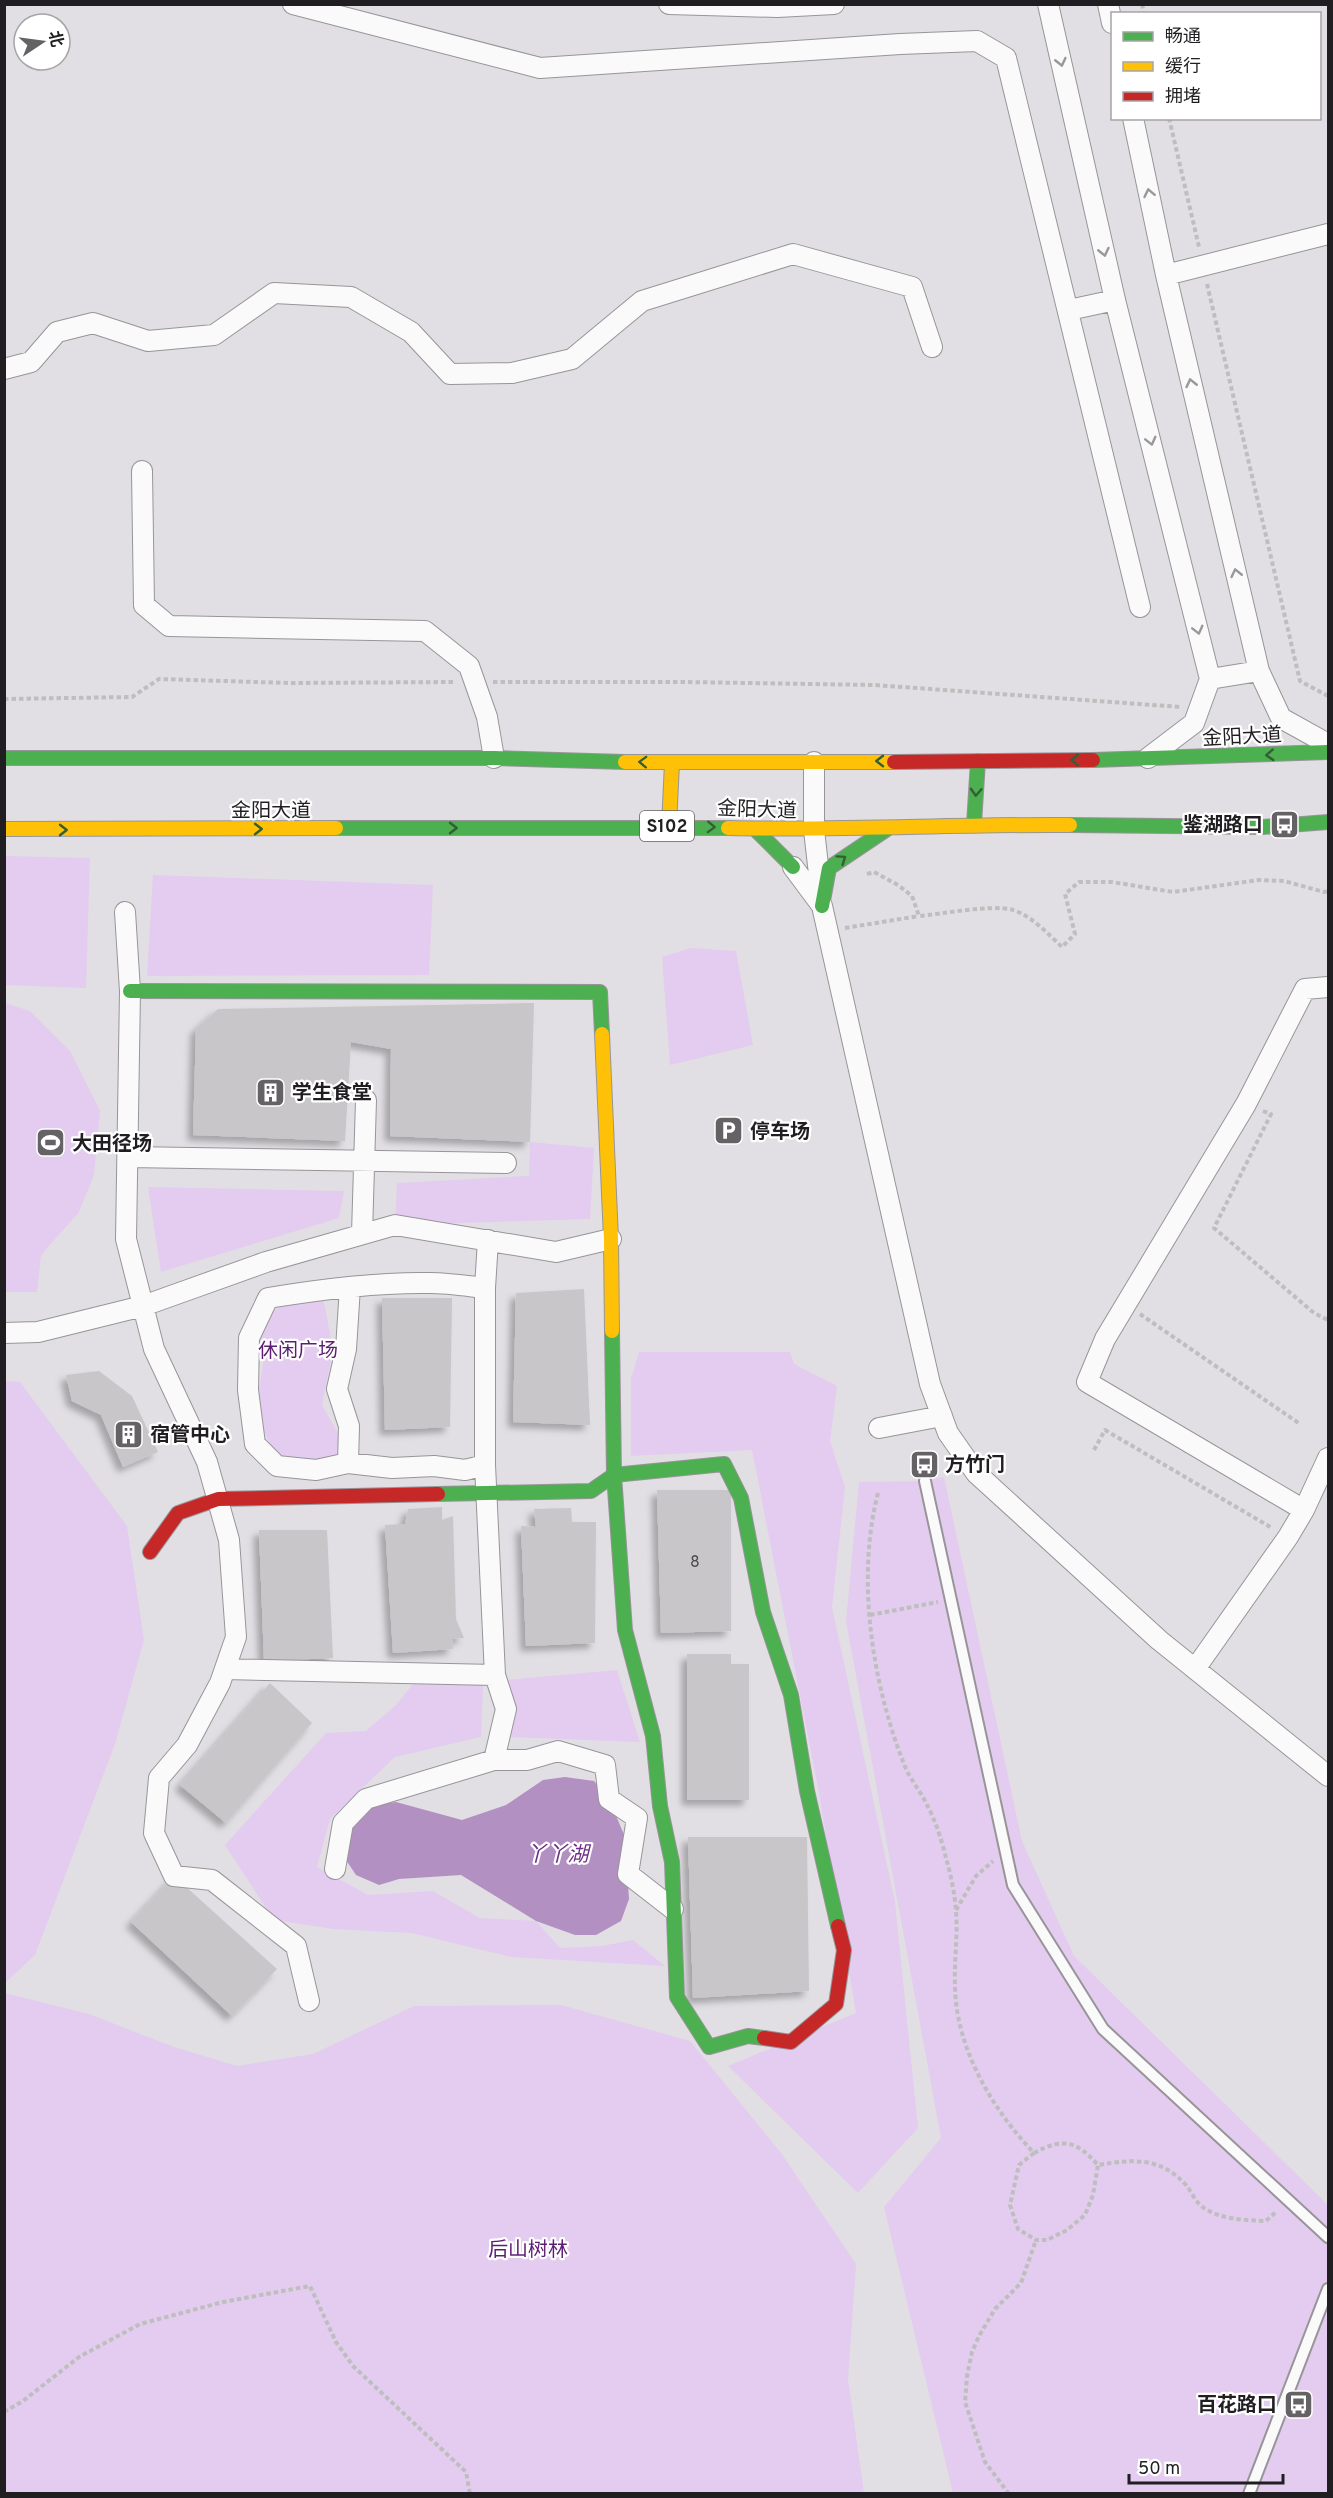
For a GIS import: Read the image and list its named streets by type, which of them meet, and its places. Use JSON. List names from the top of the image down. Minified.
{"streets":{"main road":["金阳大道","S102"]},"water":["丫丫湖"],"parks":["休闲广场","后山树林"],"places":{"bus stop":["鉴湖路口","方竹门","百花路口"],"building":["学生食堂","宿管中心"],"parking":["停车场"],"sports":["大田径场"]},"house_numbers":["8"],"legend":["畅通","缓行","拥堵"],"scale_bar":"50 m","north":"right"}
